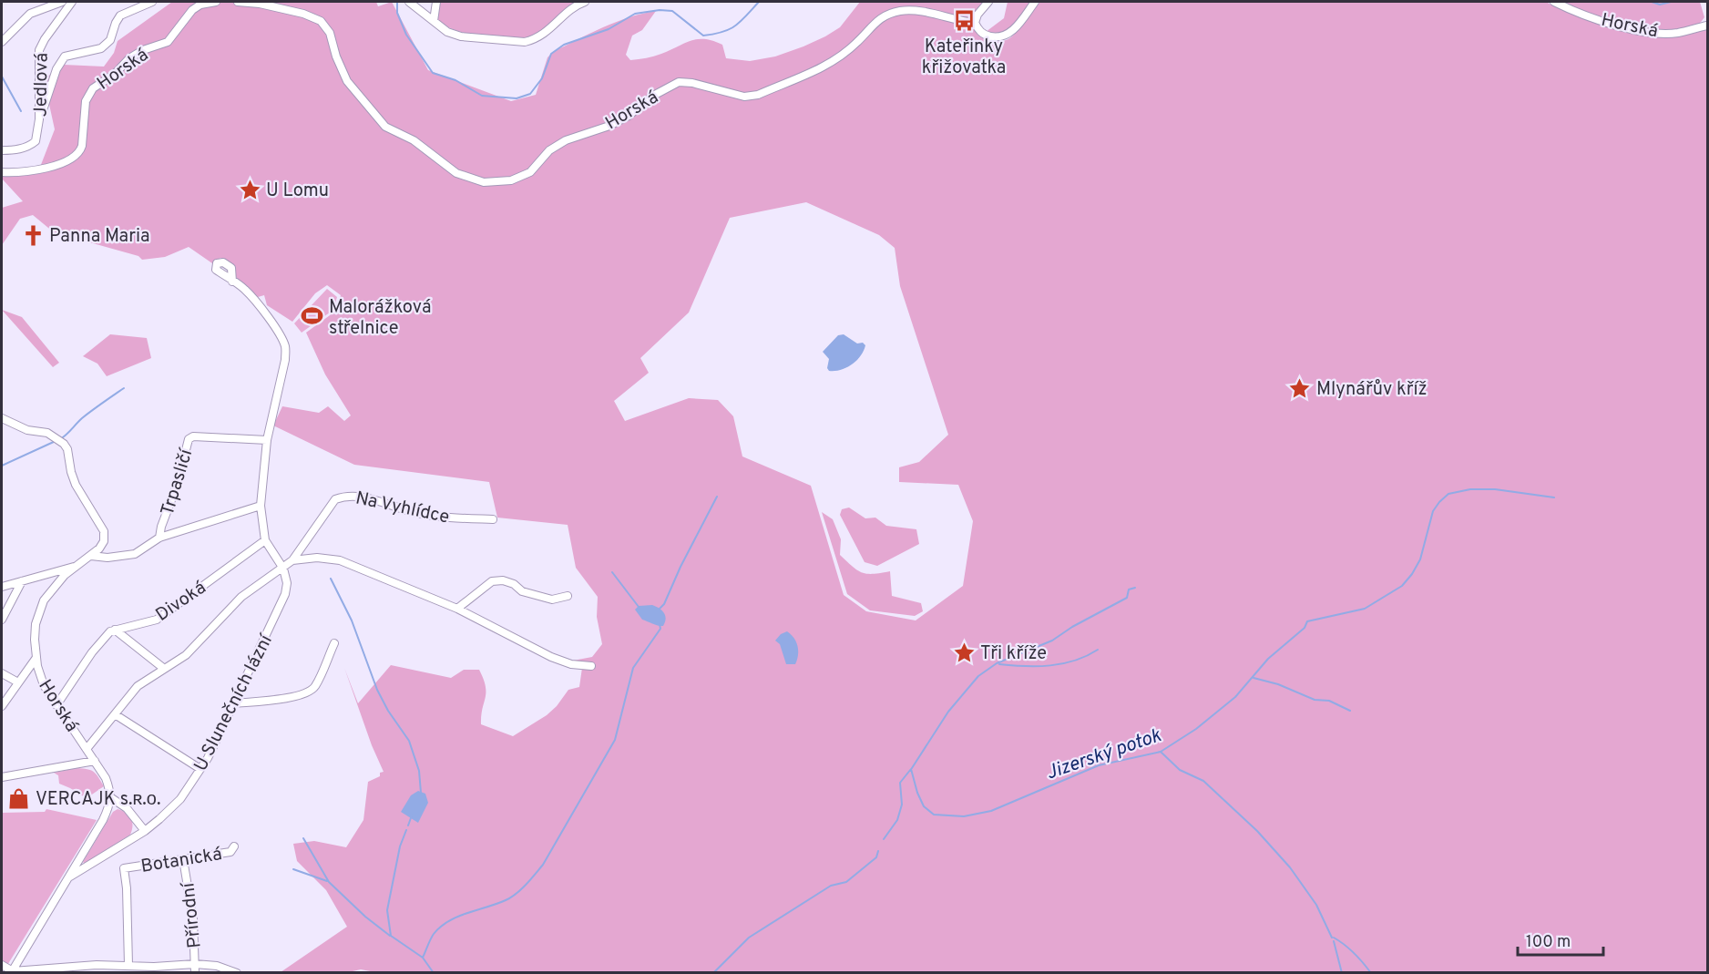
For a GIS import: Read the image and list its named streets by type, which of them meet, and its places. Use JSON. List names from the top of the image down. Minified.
{"streets":{"street":["Horská","Jedlová","Trpasličí","Na Vyhlídce","Divoká","U Slunečních lázní","Botanická","Přírodní"]},"crossings":[["Horská","Na Vyhlídce"],["Na Vyhlídce","U Slunečních lázní"],["Botanická","Přírodní"]],"water":["Jizerský potok"],"places":{"bus stop":["Kateřinky křižovatka"],"place":["U Lomu","Mlynářův kříž","Tři kříže"],"church":["Panna Maria"],"sports":["Malorážková střelnice"],"shop":["VERCAJK s.ʀ.ᴏ."]},"scale_bar":"100 m"}
